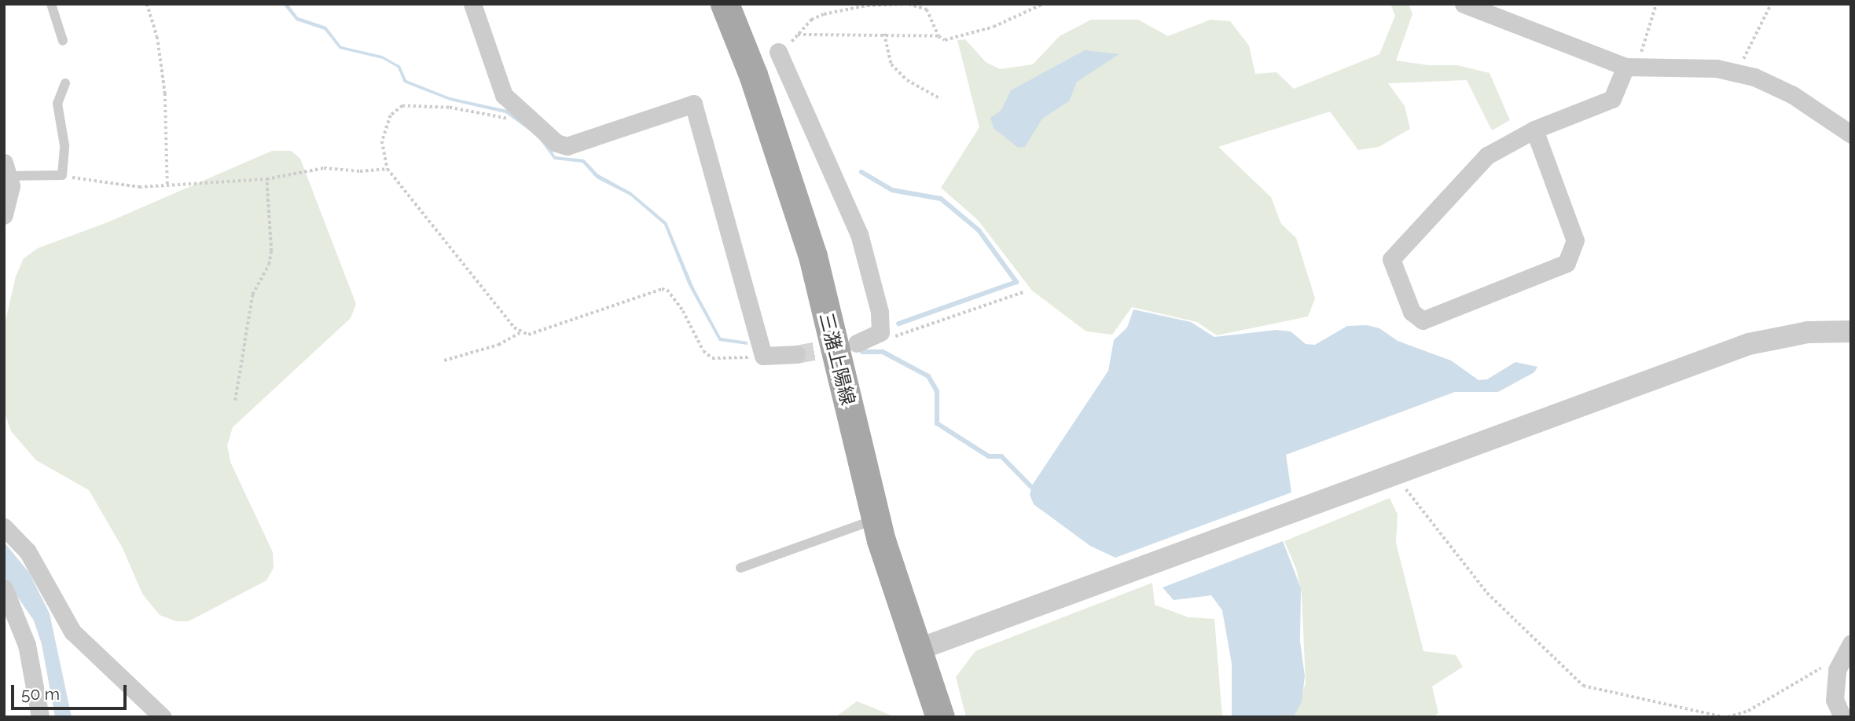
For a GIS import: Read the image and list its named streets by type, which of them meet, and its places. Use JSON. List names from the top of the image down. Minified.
{"streets":{"main road":["三潴上陽線"]},"scale_bar":"50 m"}
